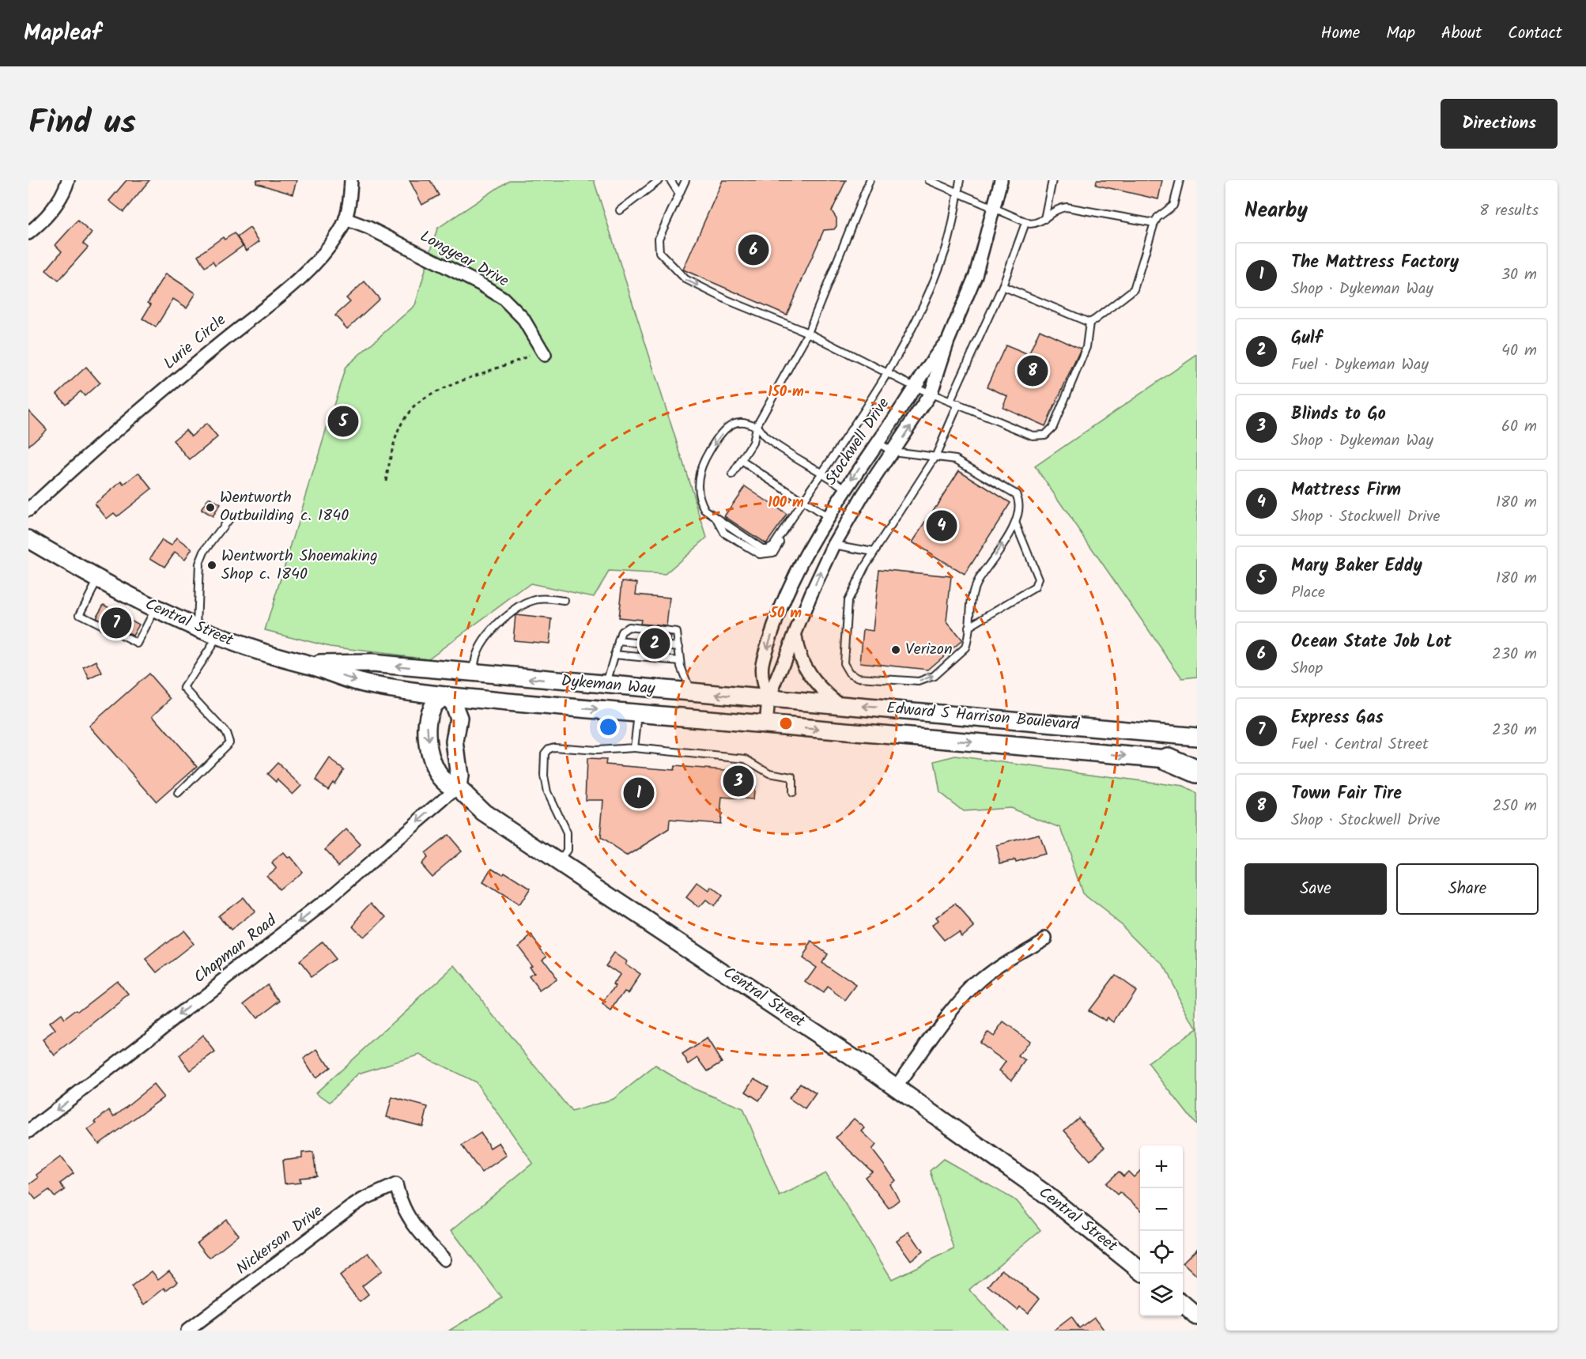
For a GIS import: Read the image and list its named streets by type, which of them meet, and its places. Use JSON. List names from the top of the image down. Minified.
{"streets":{"main road":["Central Street","Dykeman Way","Edward S Harrison Boulevard"],"street":["Longyear Drive","Lurie Circle","Stockwell Drive","Chapman Road","Nickerson Drive"]},"crossings":[["Longyear Drive","Lurie Circle"],["Stockwell Drive","Dykeman Way"],["Stockwell Drive","Edward S Harrison Boulevard"],["Central Street","Dykeman Way"],["Central Street","Chapman Road"],["Dykeman Way","Edward S Harrison Boulevard"]],"one_way":["Chapman Road"],"places":["Wentworth Outbuilding c. 1840","Wentworth Shoemaking Shop c. 1840","Verizon"],"page":{"header":"Mapleaf","nav":["Home","Map","About","Contact"],"title":"Find us","buttons":["Directions",["Save","Share"]],"heading":["Nearby","8 results"],"pins":["6","8","5","4","7","2","3","1"],"list":[{"mark":"1","name":"The Mattress Factory","note":"Shop · Dykeman Way","value":"30 m"},{"mark":"2","name":"Gulf","note":"Fuel · Dykeman Way","value":"40 m"},{"mark":"3","name":"Blinds to Go","note":"Shop · Dykeman Way","value":"60 m"},{"mark":"4","name":"Mattress Firm","note":"Shop · Stockwell Drive","value":"180 m"},{"mark":"5","name":"Mary Baker Eddy","note":"Place","value":"180 m"},{"mark":"6","name":"Ocean State Job Lot","note":"Shop","value":"230 m"},{"mark":"7","name":"Express Gas","note":"Fuel · Central Street","value":"230 m"},{"mark":"8","name":"Town Fair Tire","note":"Shop · Stockwell Drive","value":"250 m"}],"map_buttons":["+","−"]},"rings":["150 m","100 m","50 m"]}
